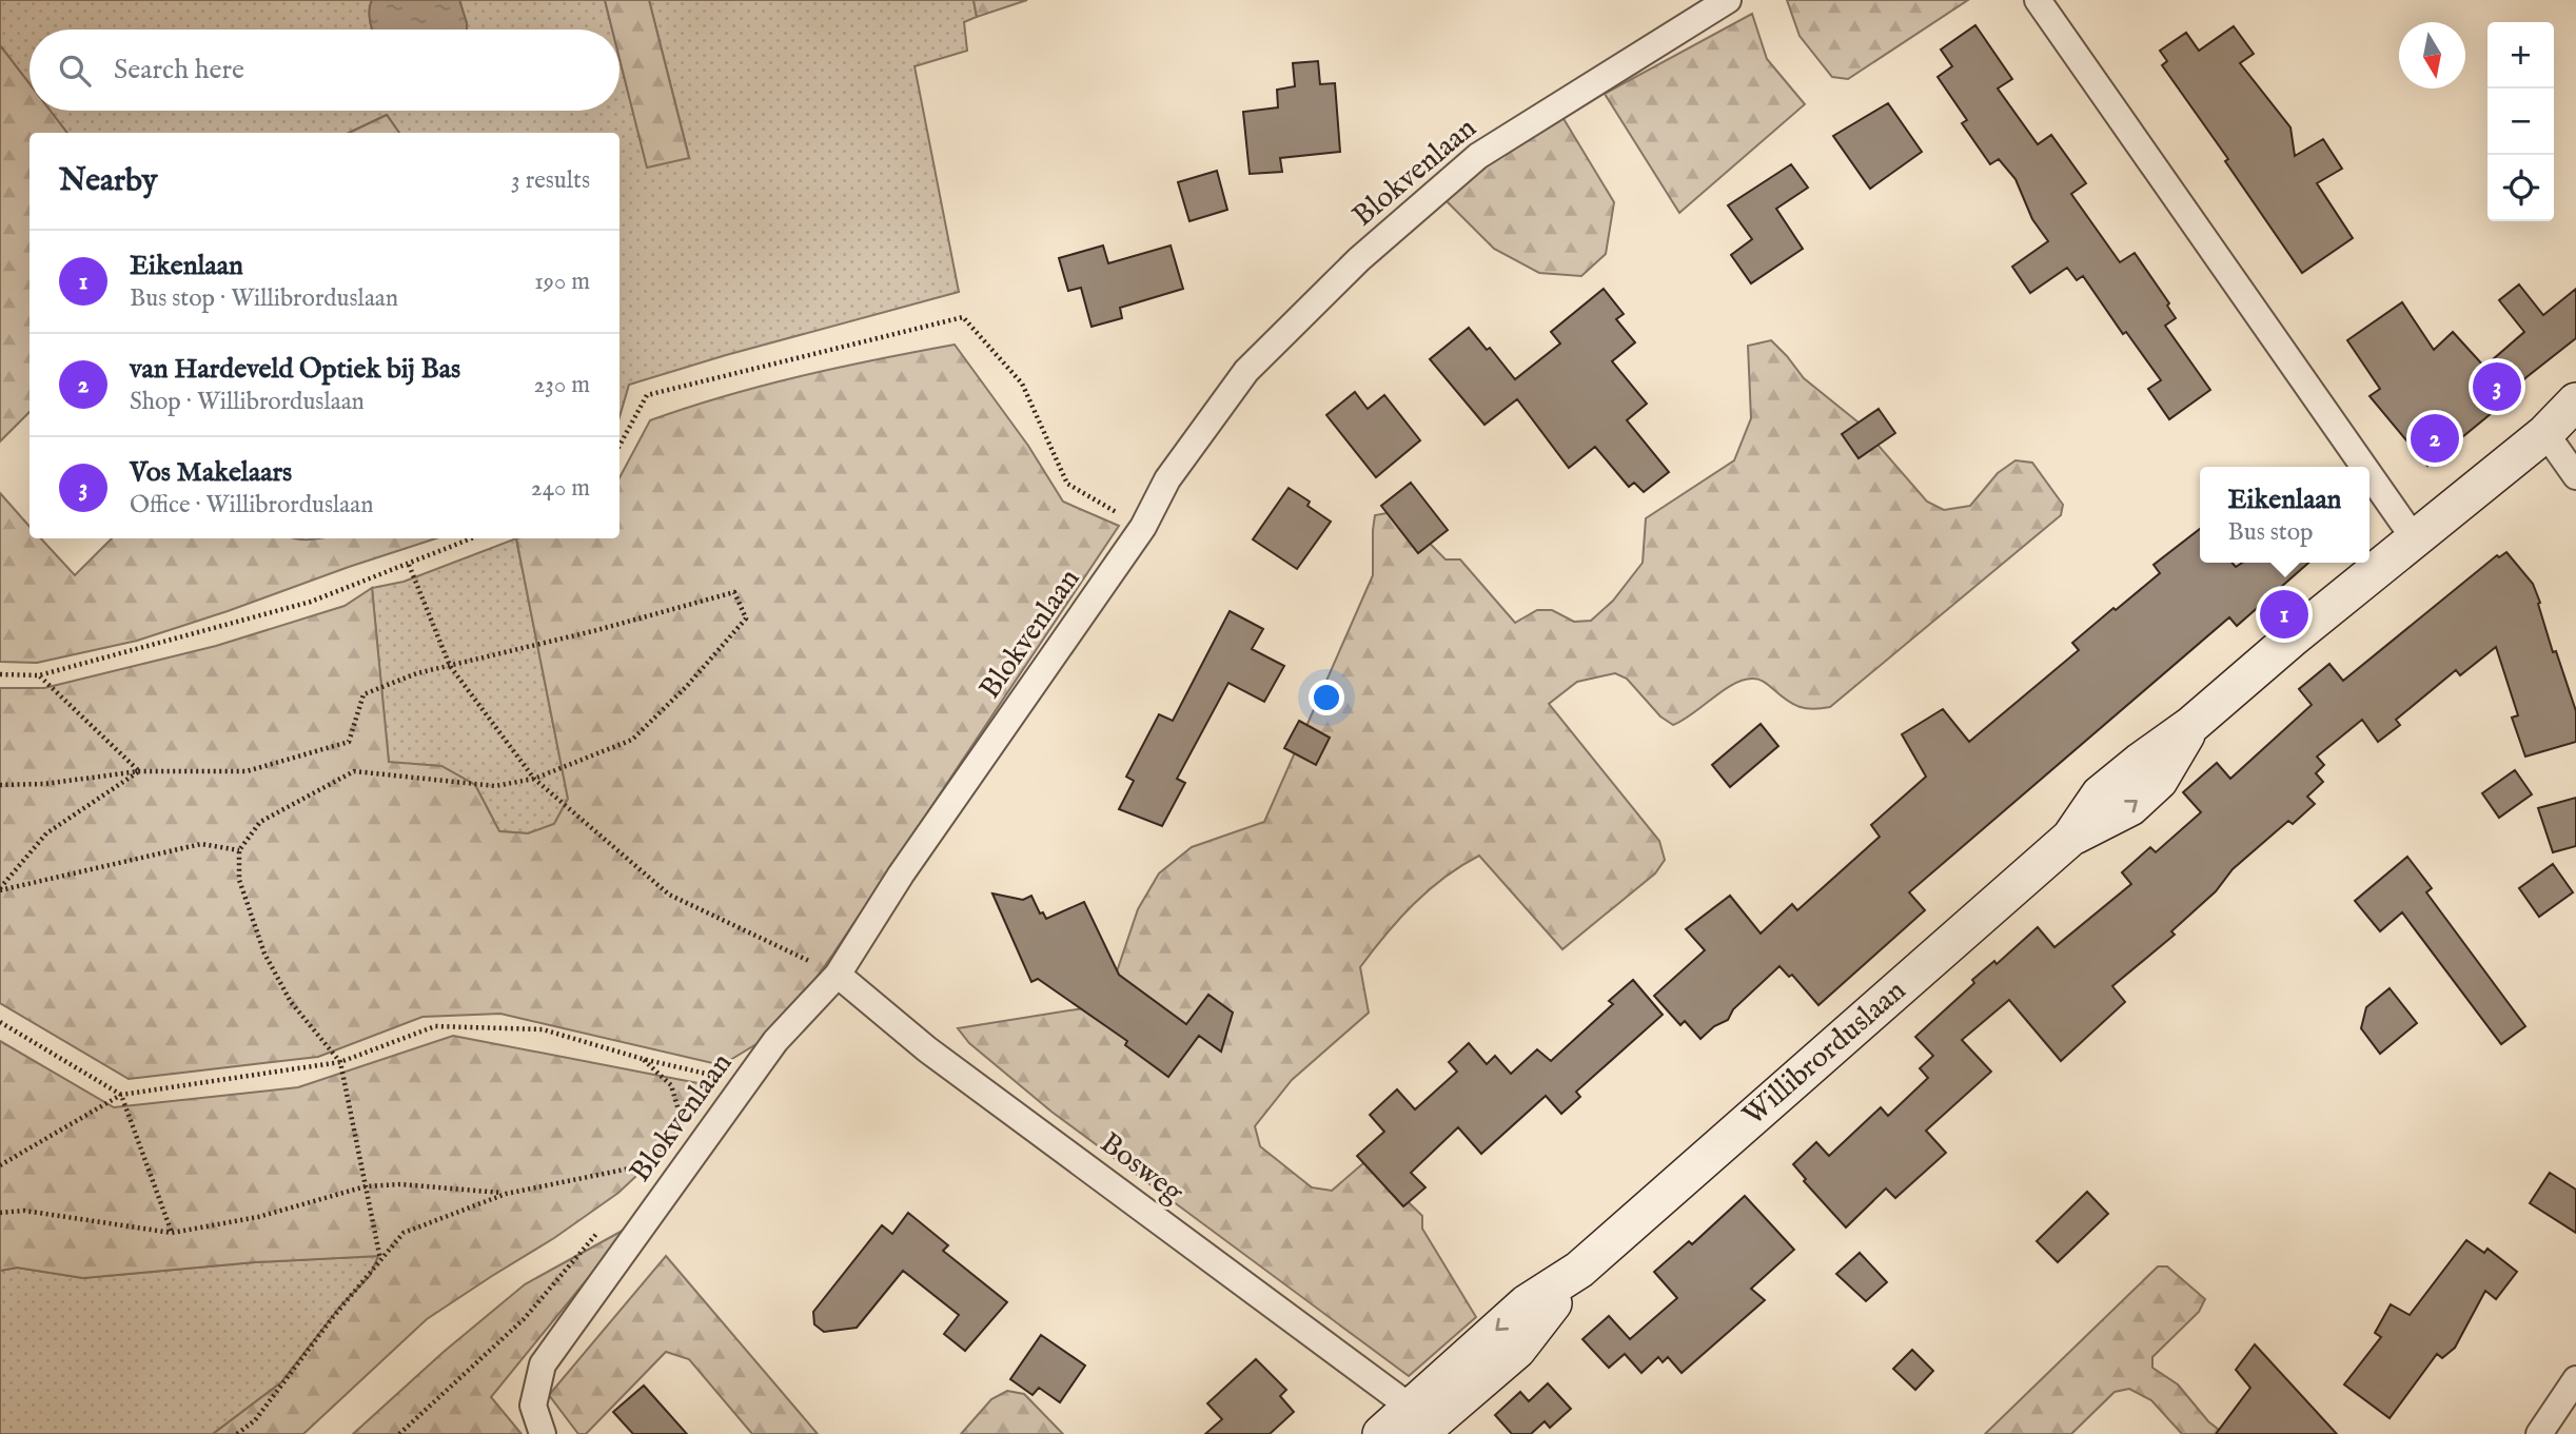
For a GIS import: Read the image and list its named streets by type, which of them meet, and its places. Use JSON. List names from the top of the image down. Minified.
{"streets":{"main road":["Willibrorduslaan"],"street":["Blokvenlaan","Bosweg"]},"crossings":[["Blokvenlaan","Bosweg"],["Willibrorduslaan","Bosweg"]],"north":"bottom","page":{"map_buttons":["+","−"],"search":"Search here","heading":["Nearby","3 results"],"list":[{"mark":"1","name":"Eikenlaan","note":"Bus stop · Willibrorduslaan","value":"190 m"},{"mark":"2","name":"van Hardeveld Optiek bij Bas","note":"Shop · Willibrorduslaan","value":"230 m"},{"mark":"3","name":"Vos Makelaars","note":"Office · Willibrorduslaan","value":"240 m"}],"pins":["3","2","1"],"popup":["Eikenlaan","Bus stop"]}}
